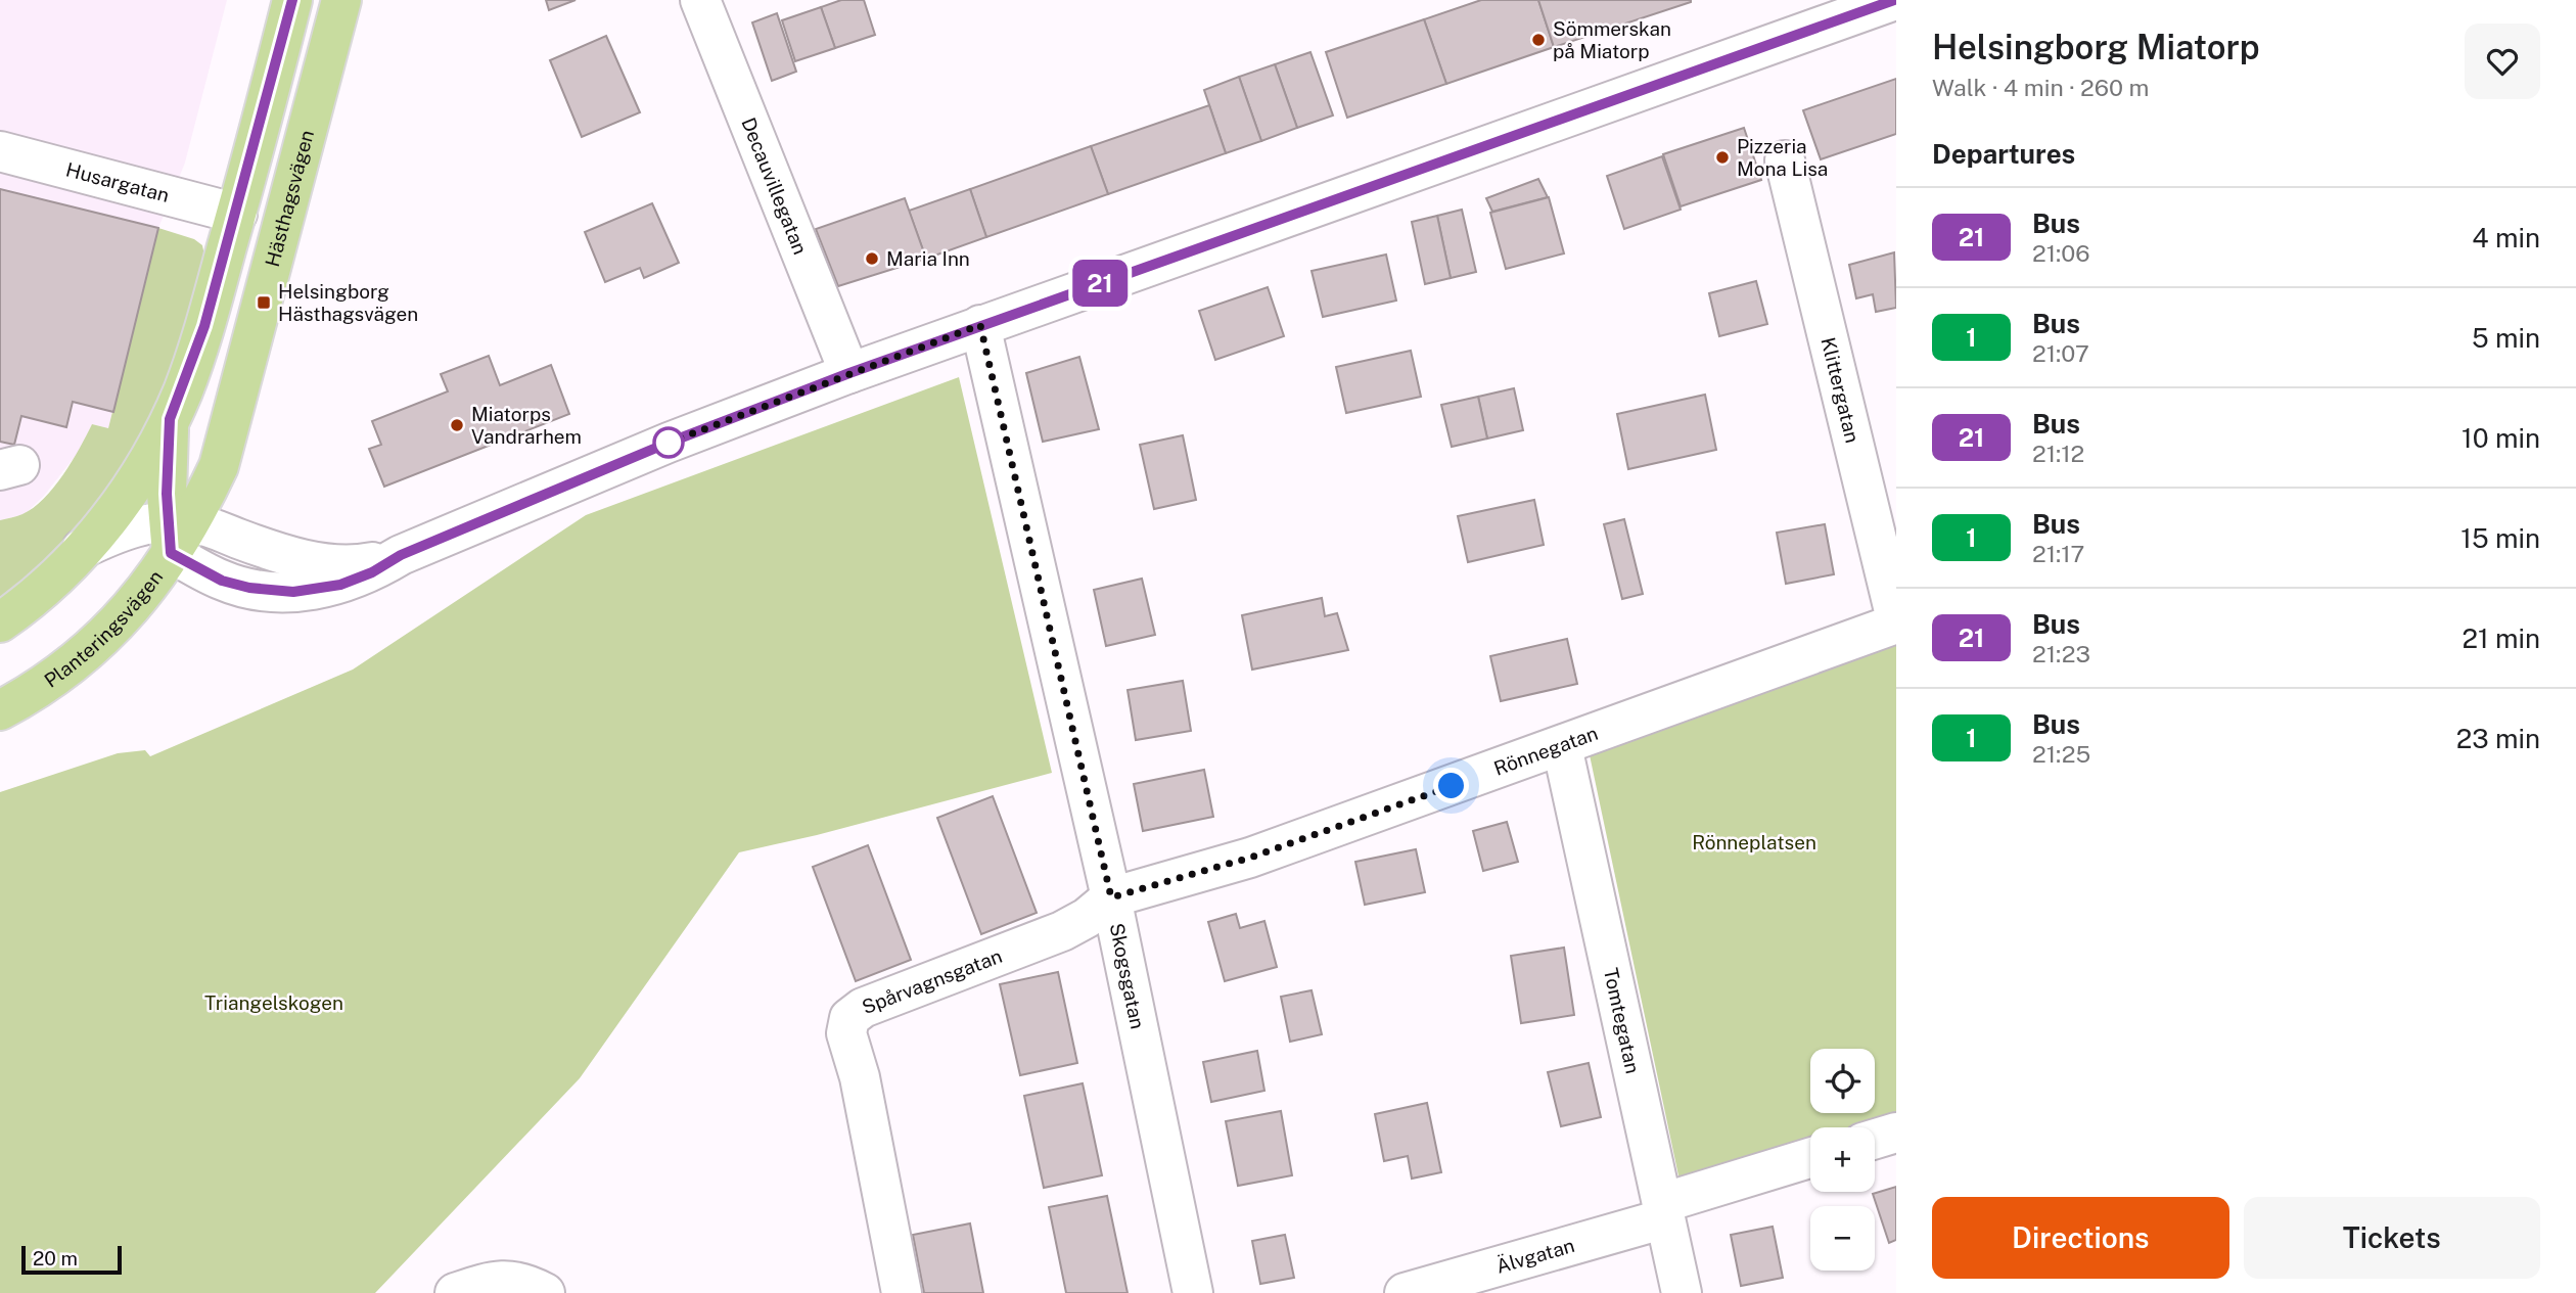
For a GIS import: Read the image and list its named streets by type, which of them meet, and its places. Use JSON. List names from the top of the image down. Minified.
{"streets":{"main road":["Hästhagsvägen","Planteringsvägen"],"street":["Husargatan","Decauvillegatan","Klittergatan","Rönnegatan","Skogsgatan","Spårvagnsgatan","Tomtegatan","Älvgatan"]},"crossings":[["Decauvillegatan","Planteringsvägen"],["Hästhagsvägen","Planteringsvägen"],["Klittergatan","Rönnegatan"],["Planteringsvägen","Skogsgatan"],["Rönnegatan","Skogsgatan"],["Rönnegatan","Spårvagnsgatan"],["Rönnegatan","Tomtegatan"],["Skogsgatan","Spårvagnsgatan"],["Tomtegatan","Älvgatan"]],"parks":["Rönneplatsen","Triangelskogen"],"places":{"other":["Sömmerskan på Miatorp","Pizzeria Mona Lisa","Maria Inn","Miatorps Vandrarhem"],"transit":["Helsingborg Hästhagsvägen"]},"lines":["bus line 21"],"scale_bar":"20 m","page":{"on_map":"21","heading":[["Helsingborg Miatorp","Walk · 4 min · 260 m"],"Departures"],"list":[{"mark":"21","name":"Bus","note":"21:06","value":"4 min"},{"mark":"1","name":"Bus","note":"21:07","value":"5 min"},{"mark":"21","name":"Bus","note":"21:12","value":"10 min"},{"mark":"1","name":"Bus","note":"21:17","value":"15 min"},{"mark":"21","name":"Bus","note":"21:23","value":"21 min"},{"mark":"1","name":"Bus","note":"21:25","value":"23 min"}],"map_buttons":["+","−"],"buttons":["Directions","Tickets"],"scale":"20 m"}}
